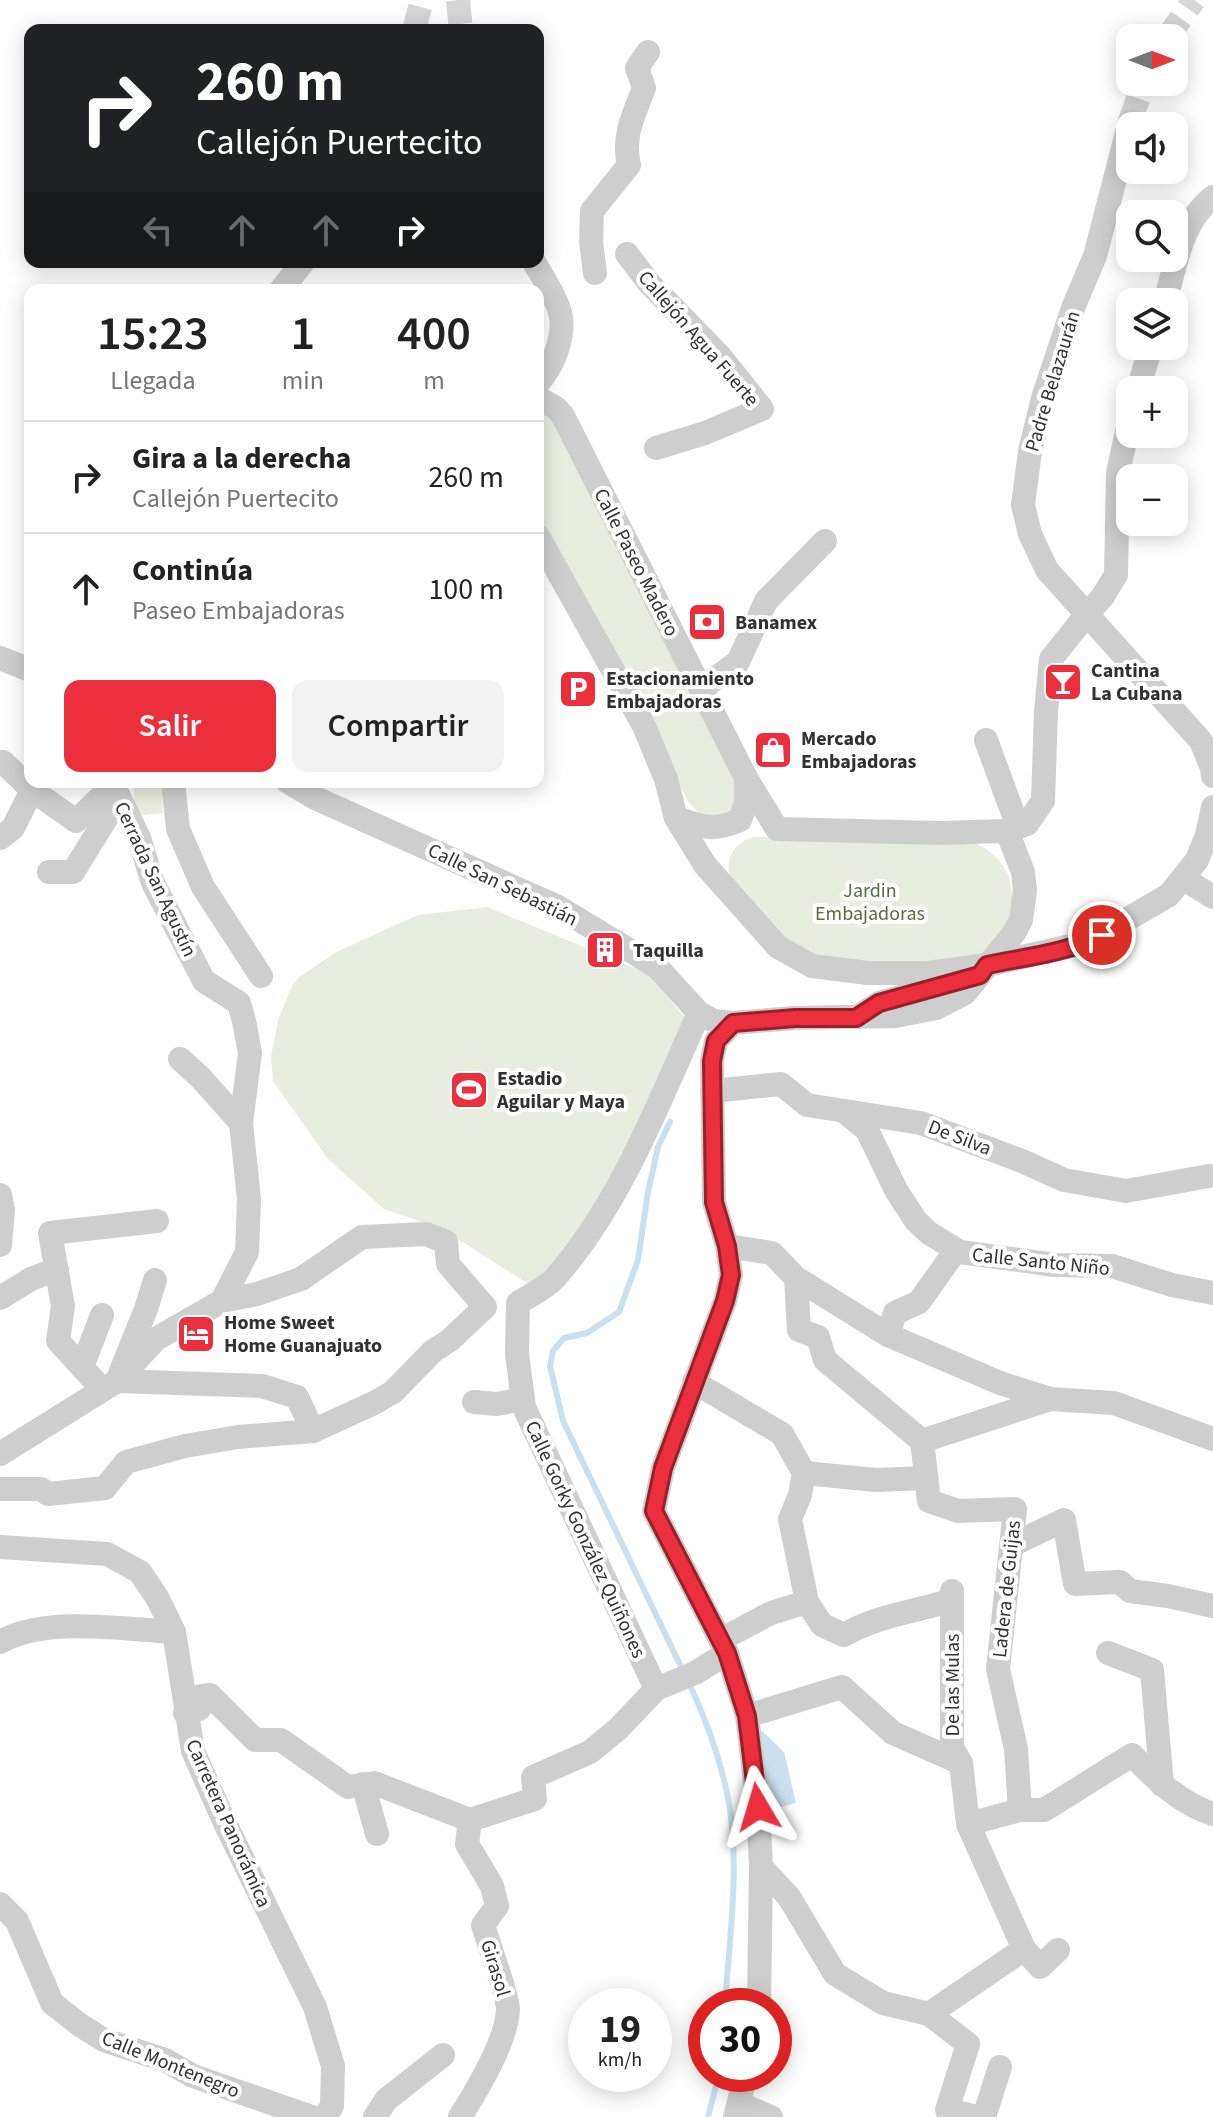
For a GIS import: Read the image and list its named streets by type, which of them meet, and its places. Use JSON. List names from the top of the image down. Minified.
{"streets":{"street":["Callejón Agua Fuerte","Padre Belazaurán","Calle Paseo Madero","Cerrada San Agustín","Calle San Sebastián","De Silva","Calle Santo Niño","Calle Gorky González Quiñones","Ladera de Guijas","De las Mulas","Carretera Panorámica","Girasol","Calle Montenegro"]},"crossings":[["Calle San Sebastián","Calle Gorky González Quiñones"],["De Silva","Calle Santo Niño"]],"parks":["Jardin Embajadoras"],"places":{"bank":["Banamex"],"bar":["Cantina La Cubana"],"parking":["Estacionamiento Embajadoras"],"shop":["Mercado Embajadoras"],"building":["Taquilla"],"sports":["Estadio Aguilar y Maya"],"hotel":["Home Sweet Home Guanajuato"]},"north":"right","page":{"map_buttons":["+","−"],"turn":["260 m","Callejón Puertecito"],"eta":["15:23","Llegada","1","min","400","m"],"list":[{"name":"Gira a la derecha","note":"Callejón Puertecito","value":"260 m"},{"name":"Continúa","note":"Paseo Embajadoras","value":"100 m"}],"buttons":["Salir","Compartir"],"speed":"19 km/h","limit":"30"}}
